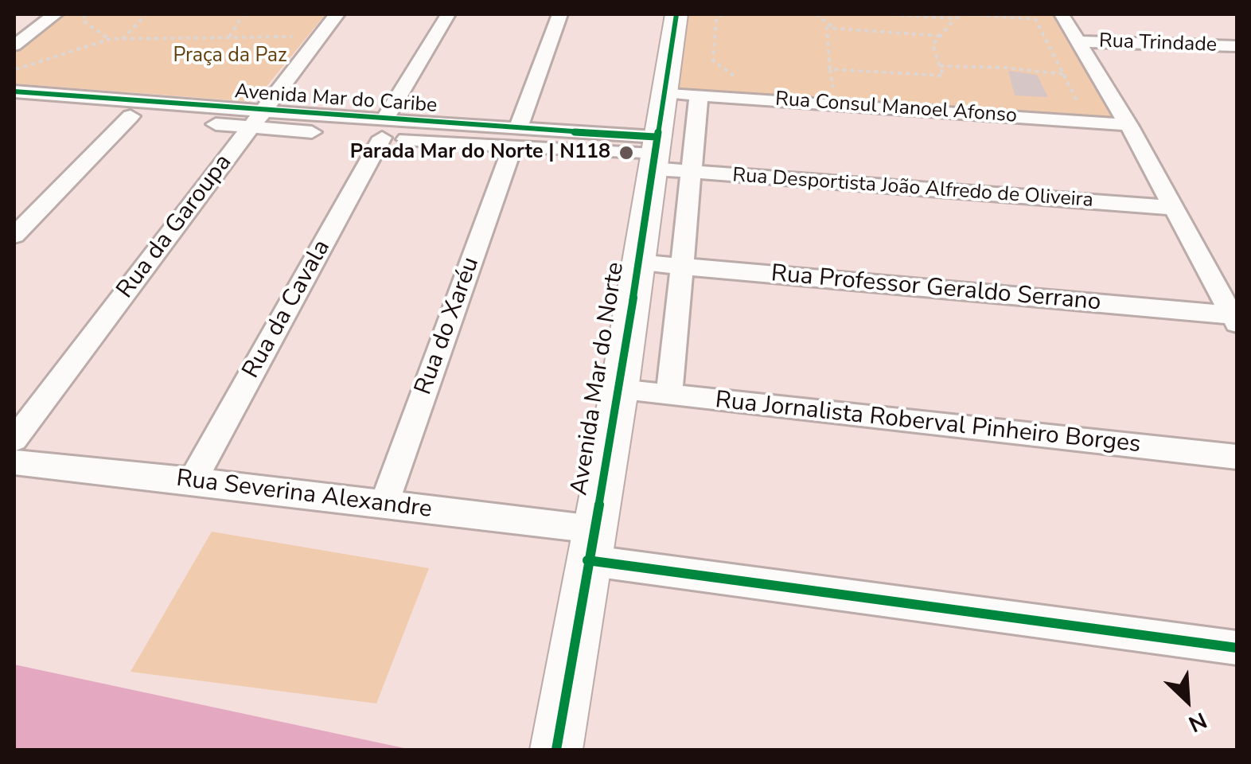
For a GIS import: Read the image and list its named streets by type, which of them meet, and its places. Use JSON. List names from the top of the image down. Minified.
{"streets":{"street":["Rua Trindade","Avenida Mar do Caribe","Rua Consul Manoel Afonso","Rua Desportista João Alfredo de Oliveira","Rua da Garoupa","Rua Professor Geraldo Serrano","Rua da Cavala","Rua do Xaréu","Avenida Mar do Norte","Rua Jornalista Roberval Pinheiro Borges","Rua Severina Alexandre"]},"crossings":[["Avenida Mar do Caribe","Rua Desportista João Alfredo de Oliveira"],["Avenida Mar do Caribe","Rua da Garoupa"],["Avenida Mar do Caribe","Rua da Cavala"],["Avenida Mar do Caribe","Rua do Xaréu"],["Avenida Mar do Caribe","Avenida Mar do Norte"],["Rua Consul Manoel Afonso","Avenida Mar do Norte"],["Rua Desportista João Alfredo de Oliveira","Avenida Mar do Norte"],["Rua Professor Geraldo Serrano","Avenida Mar do Norte"],["Rua da Cavala","Rua Severina Alexandre"],["Rua do Xaréu","Rua Severina Alexandre"],["Avenida Mar do Norte","Rua Jornalista Roberval Pinheiro Borges"],["Avenida Mar do Norte","Rua Severina Alexandre"]],"parks":["Praça da Paz"],"places":["Parada Mar do Norte | N118"],"north":"bottom right"}
